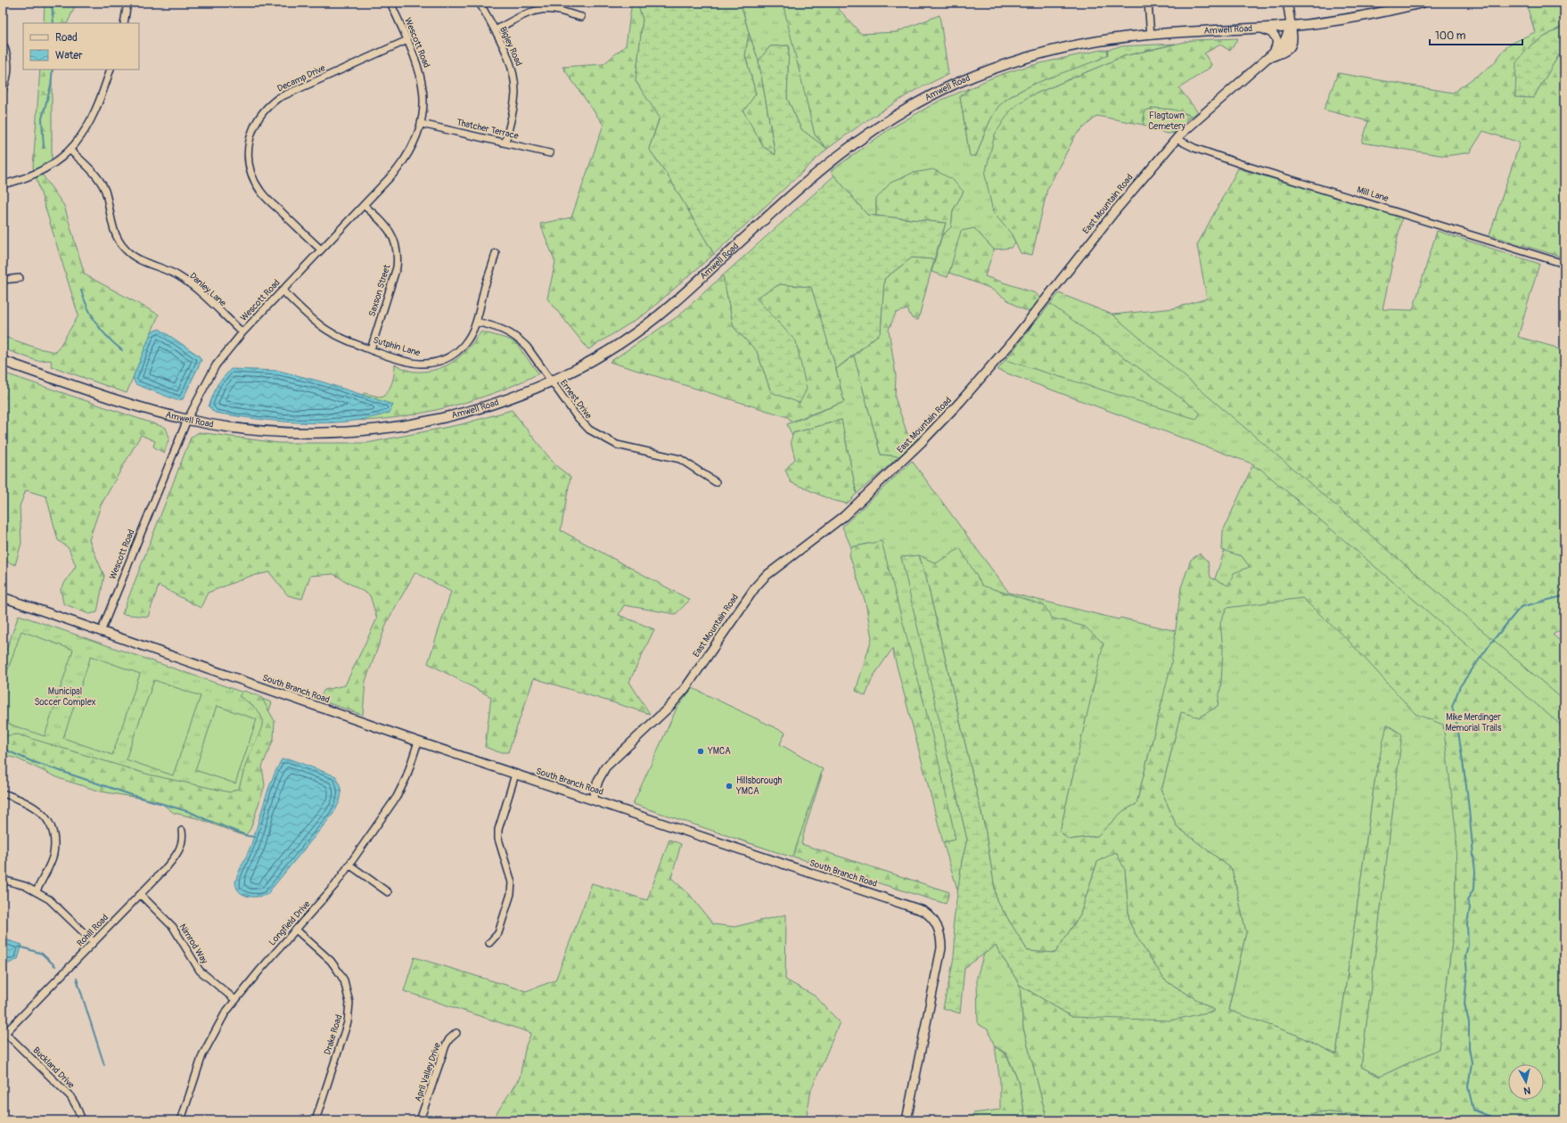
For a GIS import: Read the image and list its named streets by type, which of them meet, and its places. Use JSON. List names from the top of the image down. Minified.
{"streets":{"main road":["Amwell Road"],"street":["Wescott Road","Bigley Road","Decamp Drive","Thatcher Terrace","Mill Lane","East Mountain Road","Danley Lane","Saxson Street","Sutphin Lane","Ernest Drive","South Branch Road","Longfield Drive","Rohill Road","Nimrod Way","Drake Road","Buckland Drive","April Valley Drive"]},"crossings":[["Amwell Road","Wescott Road"],["Amwell Road","East Mountain Road"],["Amwell Road","Ernest Drive"],["Wescott Road","Decamp Drive"],["Wescott Road","Thatcher Terrace"],["Wescott Road","Danley Lane"],["Wescott Road","Saxson Street"],["Wescott Road","Sutphin Lane"],["Wescott Road","South Branch Road"],["Bigley Road","Thatcher Terrace"],["Mill Lane","East Mountain Road"],["East Mountain Road","South Branch Road"],["Saxson Street","Sutphin Lane"],["Sutphin Lane","Ernest Drive"],["South Branch Road","Longfield Drive"],["Longfield Drive","Nimrod Way"],["Longfield Drive","Drake Road"],["Rohill Road","Nimrod Way"],["Rohill Road","Buckland Drive"]],"parks":["Flagtown Cemetery","Municipal Soccer Complex","Mike Merdinger Memorial Trails"],"places":["YMCA","Hillsborough YMCA"],"legend":["Road","Water"],"scale_bar":"100 m","north":"bottom"}
